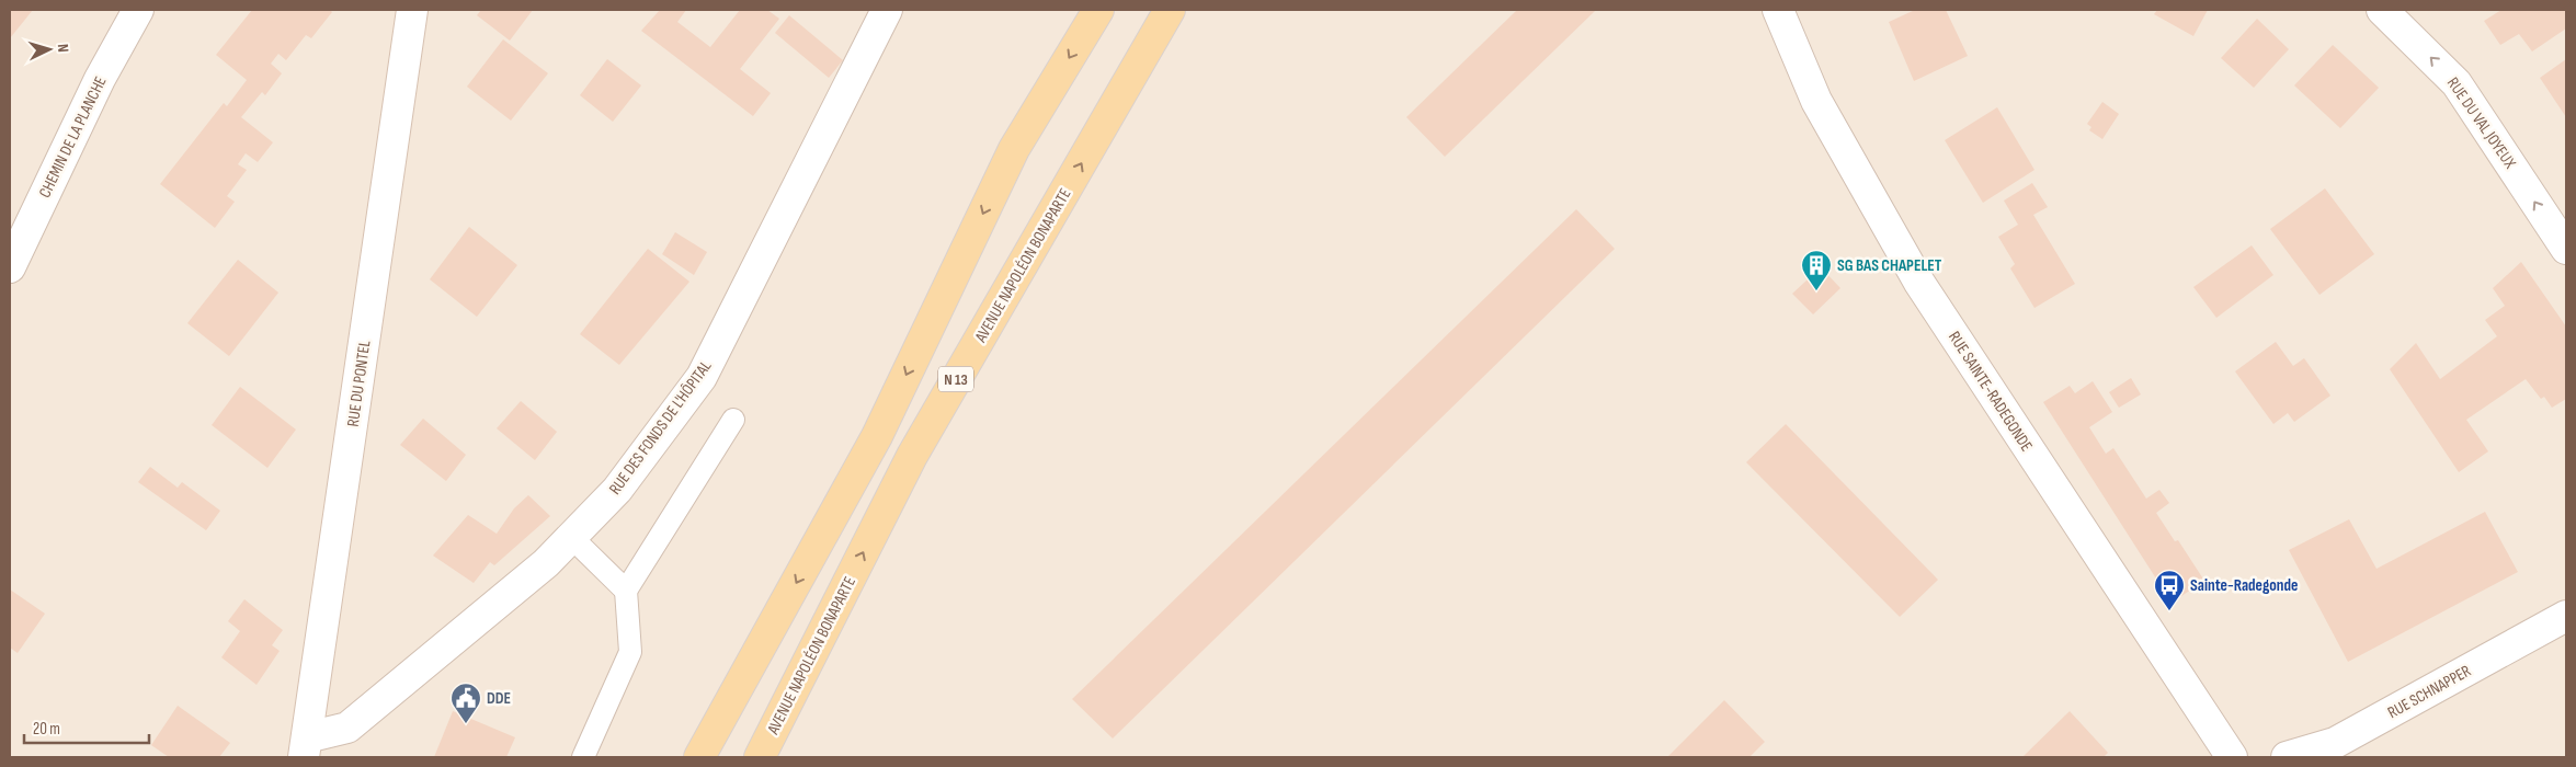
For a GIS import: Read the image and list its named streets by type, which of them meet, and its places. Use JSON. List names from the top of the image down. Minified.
{"streets":{"main road":["AVENUE NAPOLÉON BONAPARTE","N 13"],"street":["RUE DU VAL JOYEUX","CHEMIN DE LA PLANCHE","RUE DU PONTEL","RUE SAINTE-RADEGONDE","RUE DES FONDS DE L'HÔPITAL","RUE SCHNAPPER"]},"crossings":[["RUE DU PONTEL","RUE DES FONDS DE L'HÔPITAL"]],"one_way":["RUE DU VAL JOYEUX"],"places":{"building":["SG BAS CHAPELET"],"bus stop":["Sainte-Radegonde"],"public building":["DDE"]},"scale_bar":"20 m","north":"right"}
